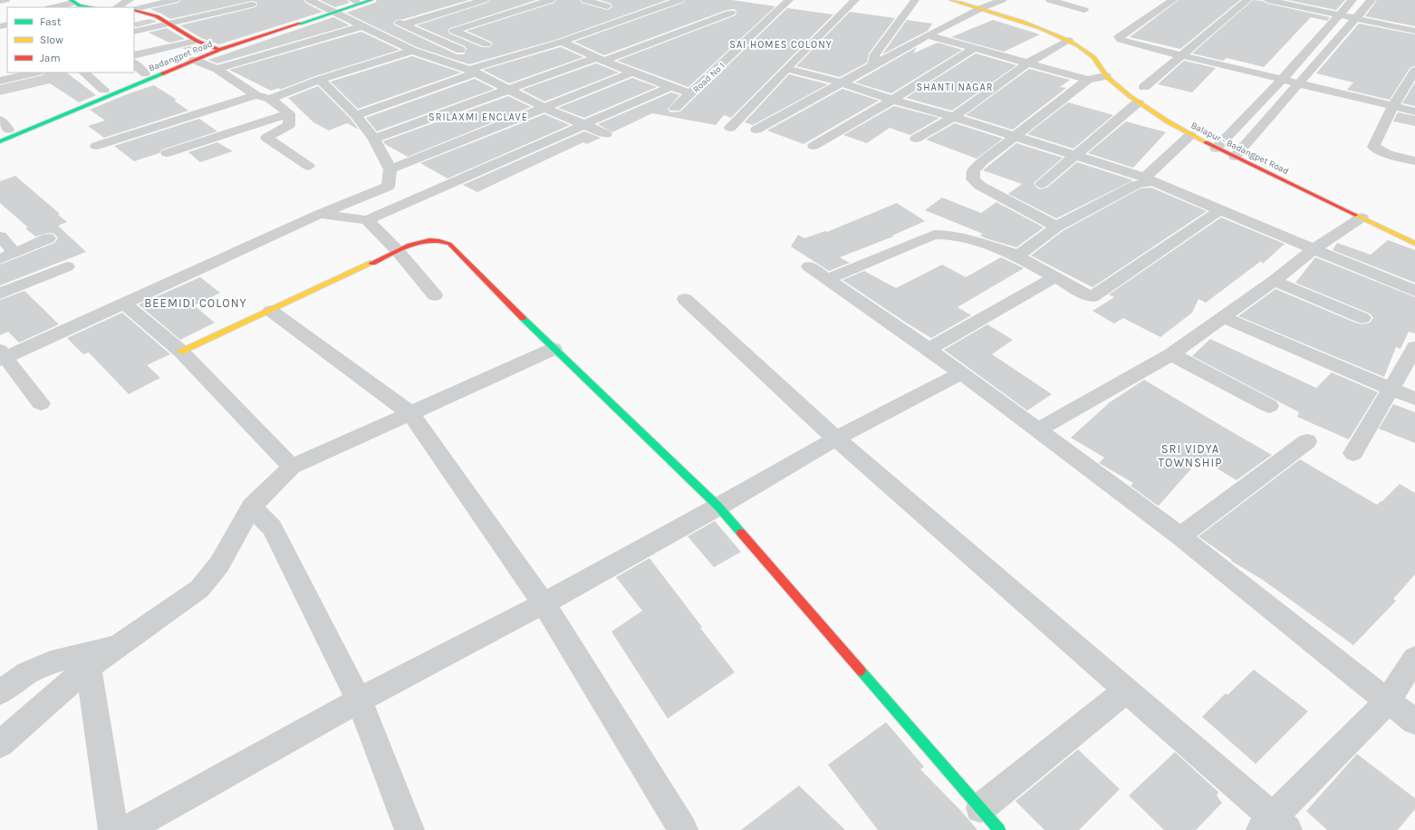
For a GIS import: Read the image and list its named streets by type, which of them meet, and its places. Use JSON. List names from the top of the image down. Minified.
{"streets":{"street":["Badangpet Road","Road No 1","Balapur - Badangpet Road"]},"districts":["SAI HOMES COLONY","SHANTI NAGAR","SRILAXMI ENCLAVE","BEEMIDI COLONY","SRI VIDYA TOWNSHIP"],"legend":["Fast","Slow","Jam"]}
